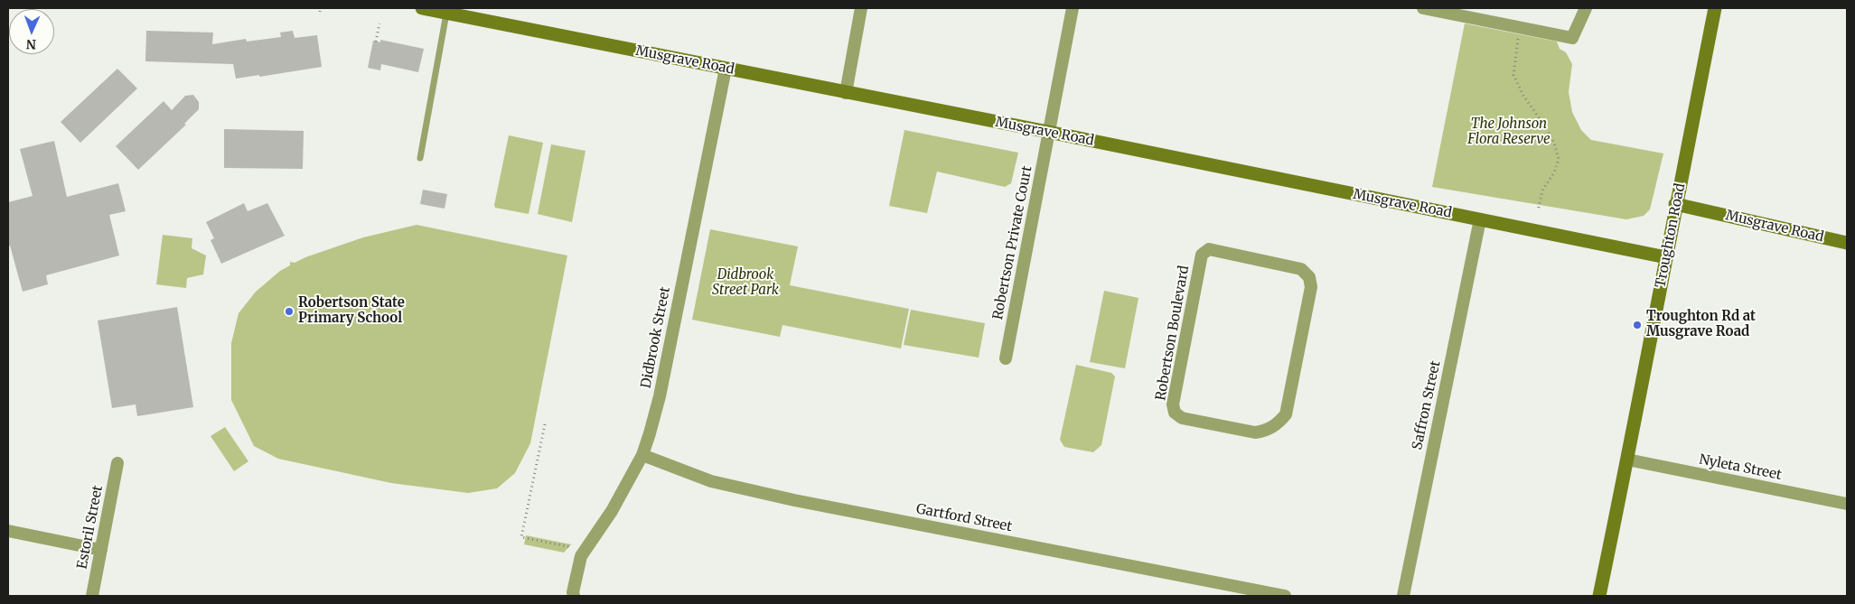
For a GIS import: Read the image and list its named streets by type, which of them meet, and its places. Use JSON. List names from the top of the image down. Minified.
{"streets":{"street":["Musgrave Road","Troughton Road","Robertson Private Court","Robertson Boulevard","Didbrook Street","Saffron Street","Nyleta Street","Gartford Street","Estoril Street"]},"crossings":[["Musgrave Road","Troughton Road"],["Musgrave Road","Robertson Private Court"],["Musgrave Road","Didbrook Street"],["Musgrave Road","Saffron Street"],["Troughton Road","Nyleta Street"],["Didbrook Street","Gartford Street"]],"parks":["The Johnson Flora Reserve","Didbrook Street Park"],"places":["Robertson State Primary School","Troughton Rd at Musgrave Road"],"north":"bottom"}
